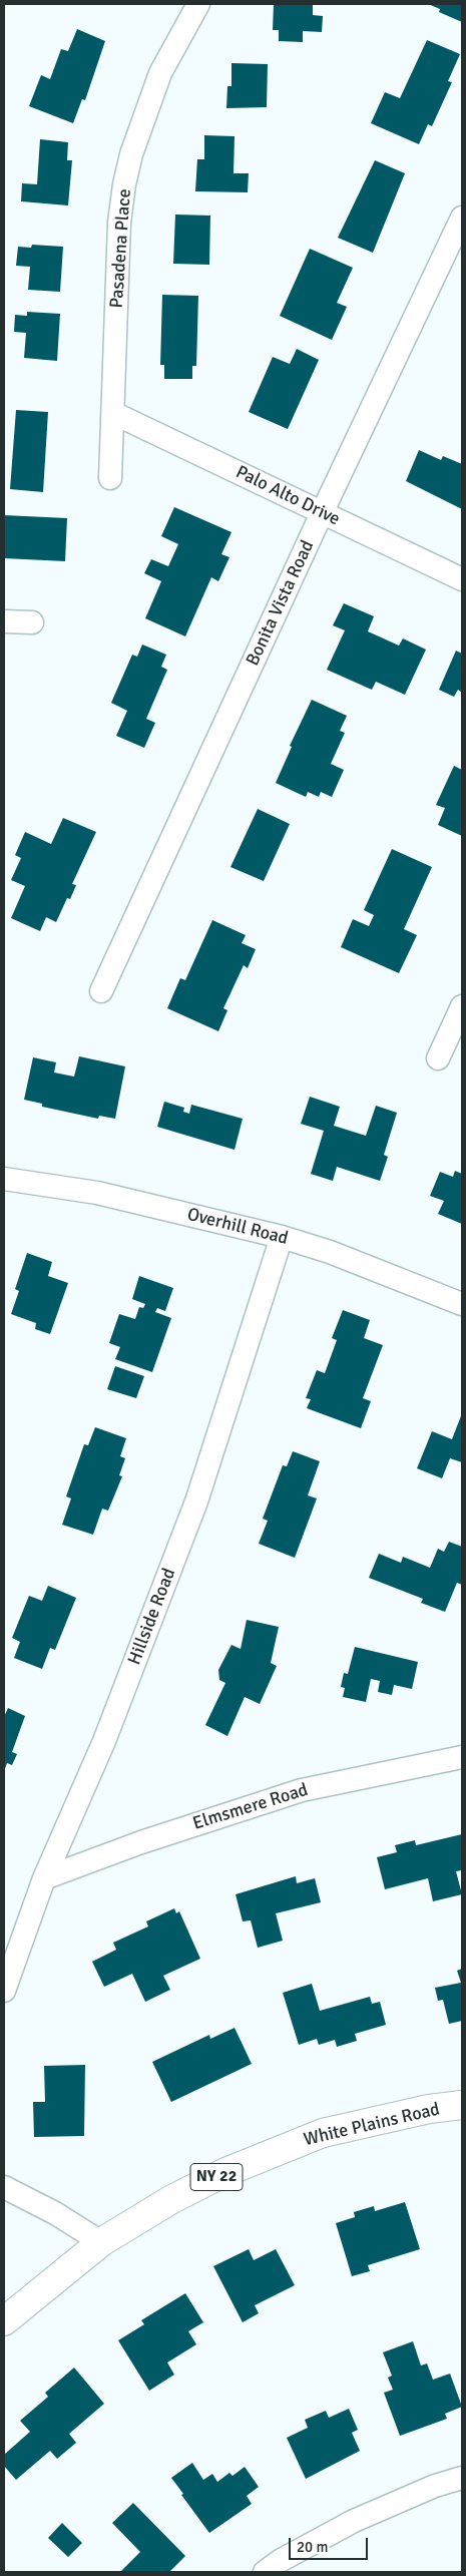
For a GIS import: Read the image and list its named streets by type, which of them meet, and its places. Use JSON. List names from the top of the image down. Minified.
{"streets":{"main road":["White Plains Road","NY 22"],"street":["Pasadena Place","Palo Alto Drive","Bonita Vista Road","Overhill Road","Hillside Road","Elmsmere Road"]},"crossings":[["Pasadena Place","Palo Alto Drive"],["Palo Alto Drive","Bonita Vista Road"],["Overhill Road","Hillside Road"],["Hillside Road","Elmsmere Road"]],"scale_bar":"20 m"}
